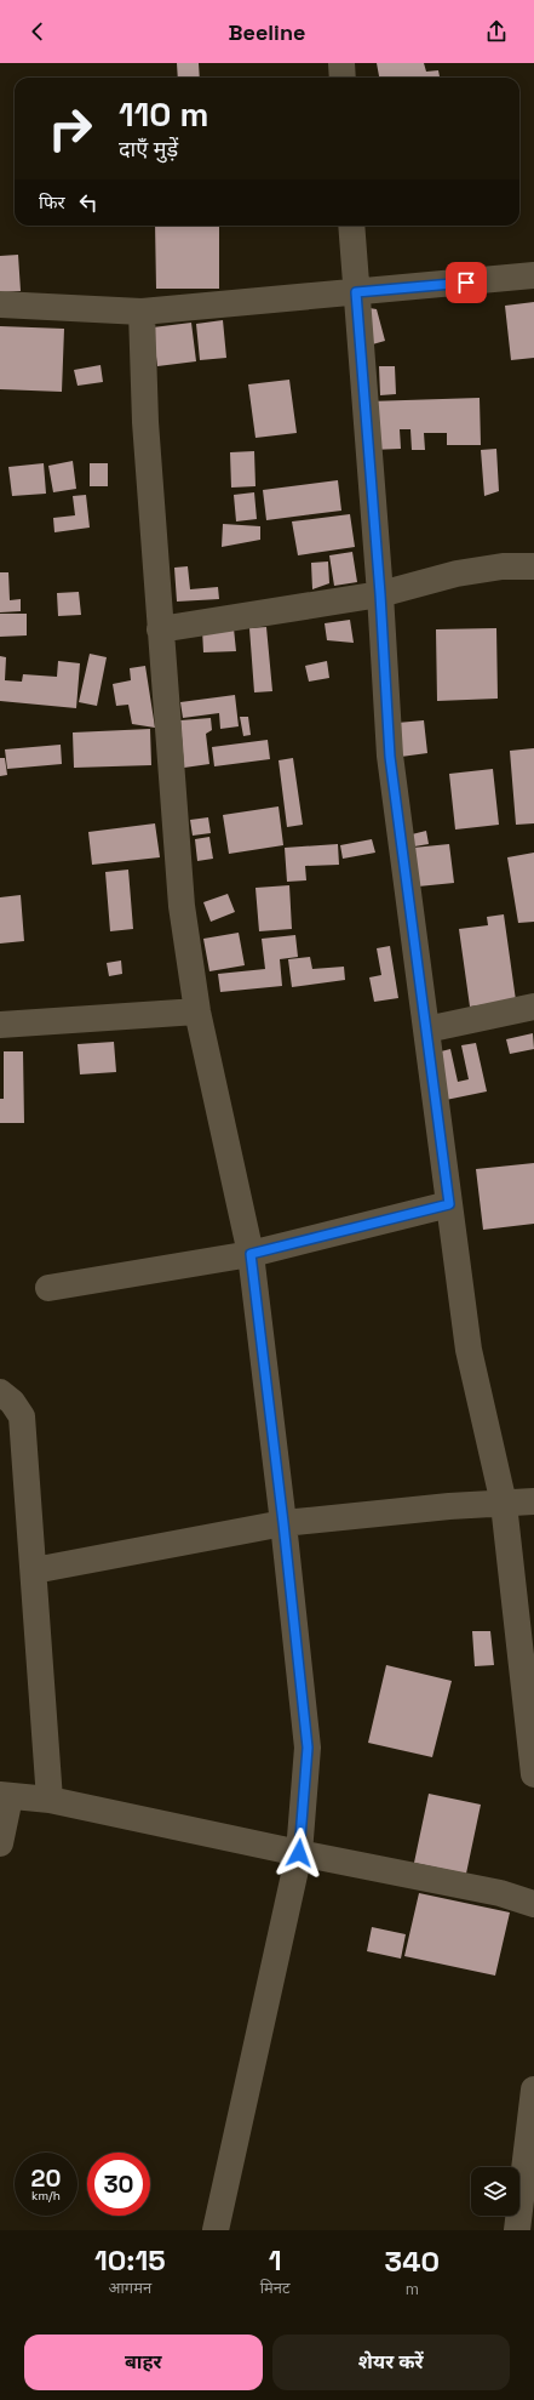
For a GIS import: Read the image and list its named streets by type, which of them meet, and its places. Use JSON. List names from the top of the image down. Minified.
{"page":{"header":"Beeline","turn":["110 m","दाएँ मुड़ें"],"then":"फिर","speed":"20 km/h","limit":"30","eta":["10:15","आगमन","1","मिनट","340","m"],"buttons":["बाहर","शेयर करें"]}}
